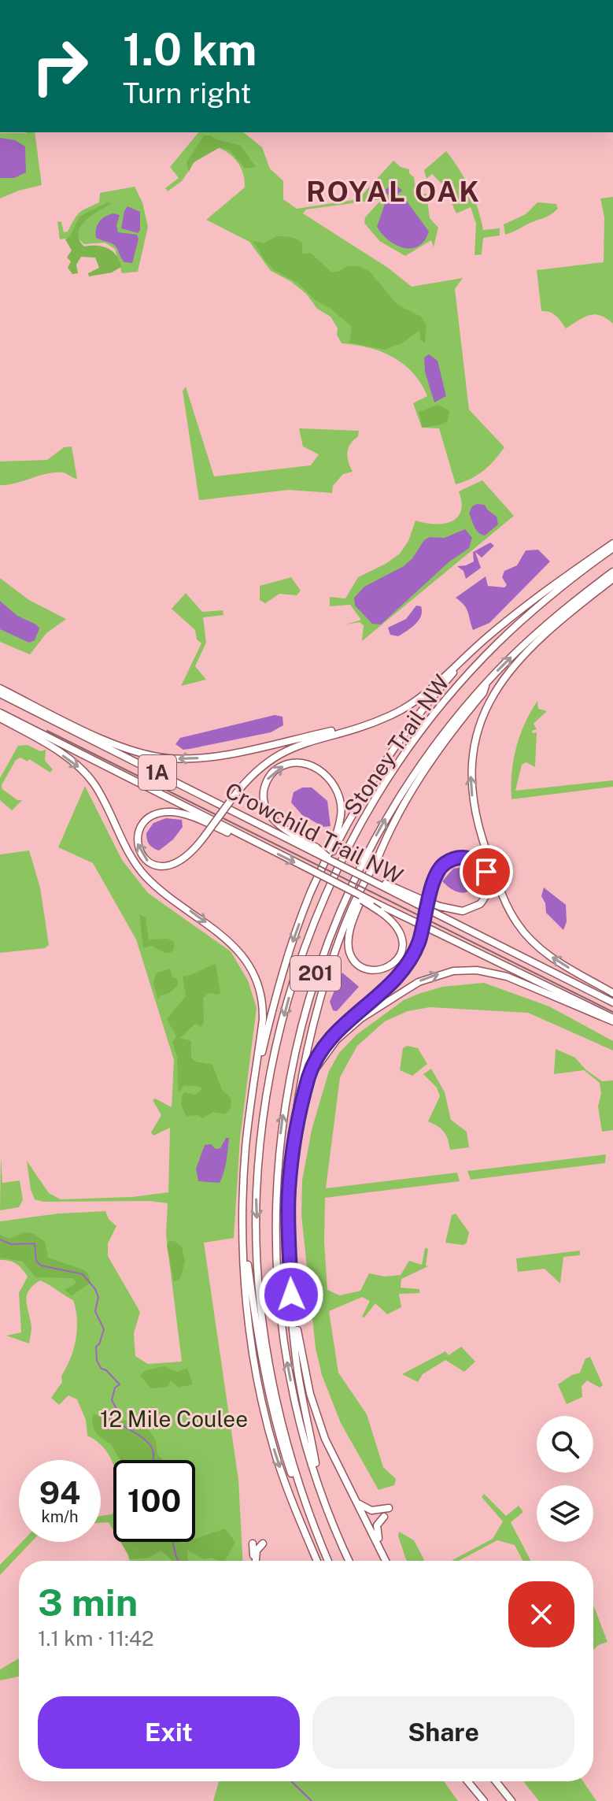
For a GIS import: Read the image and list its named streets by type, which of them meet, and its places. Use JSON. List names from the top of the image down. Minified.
{"streets":{"highway":["Stoney Trail NW","1A","Crowchild Trail NW","201"]},"districts":["ROYAL OAK"],"parks":["12 Mile Coulee"],"page":{"turn":["1.0 km","Turn right"],"speed":"94 km/h","limit":"100","heading":["3 min","1.1 km · 11:42"],"buttons":["Exit","Share"]}}
